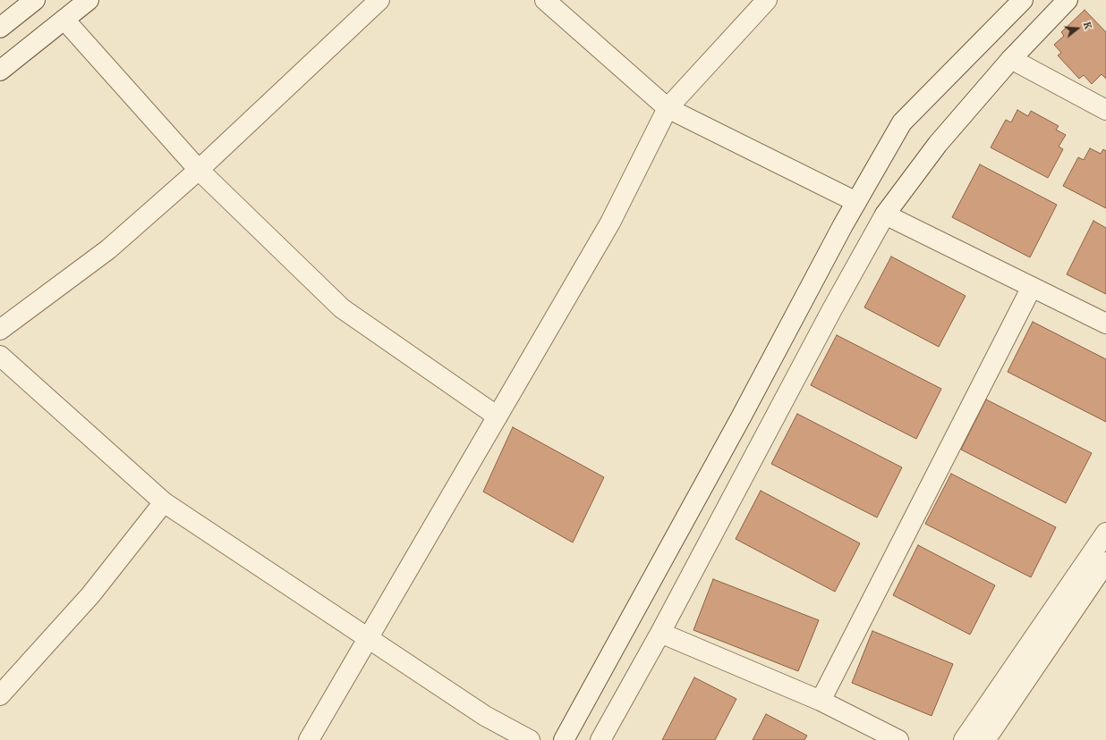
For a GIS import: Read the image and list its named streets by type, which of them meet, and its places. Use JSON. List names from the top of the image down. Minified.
{"north":"right"}
